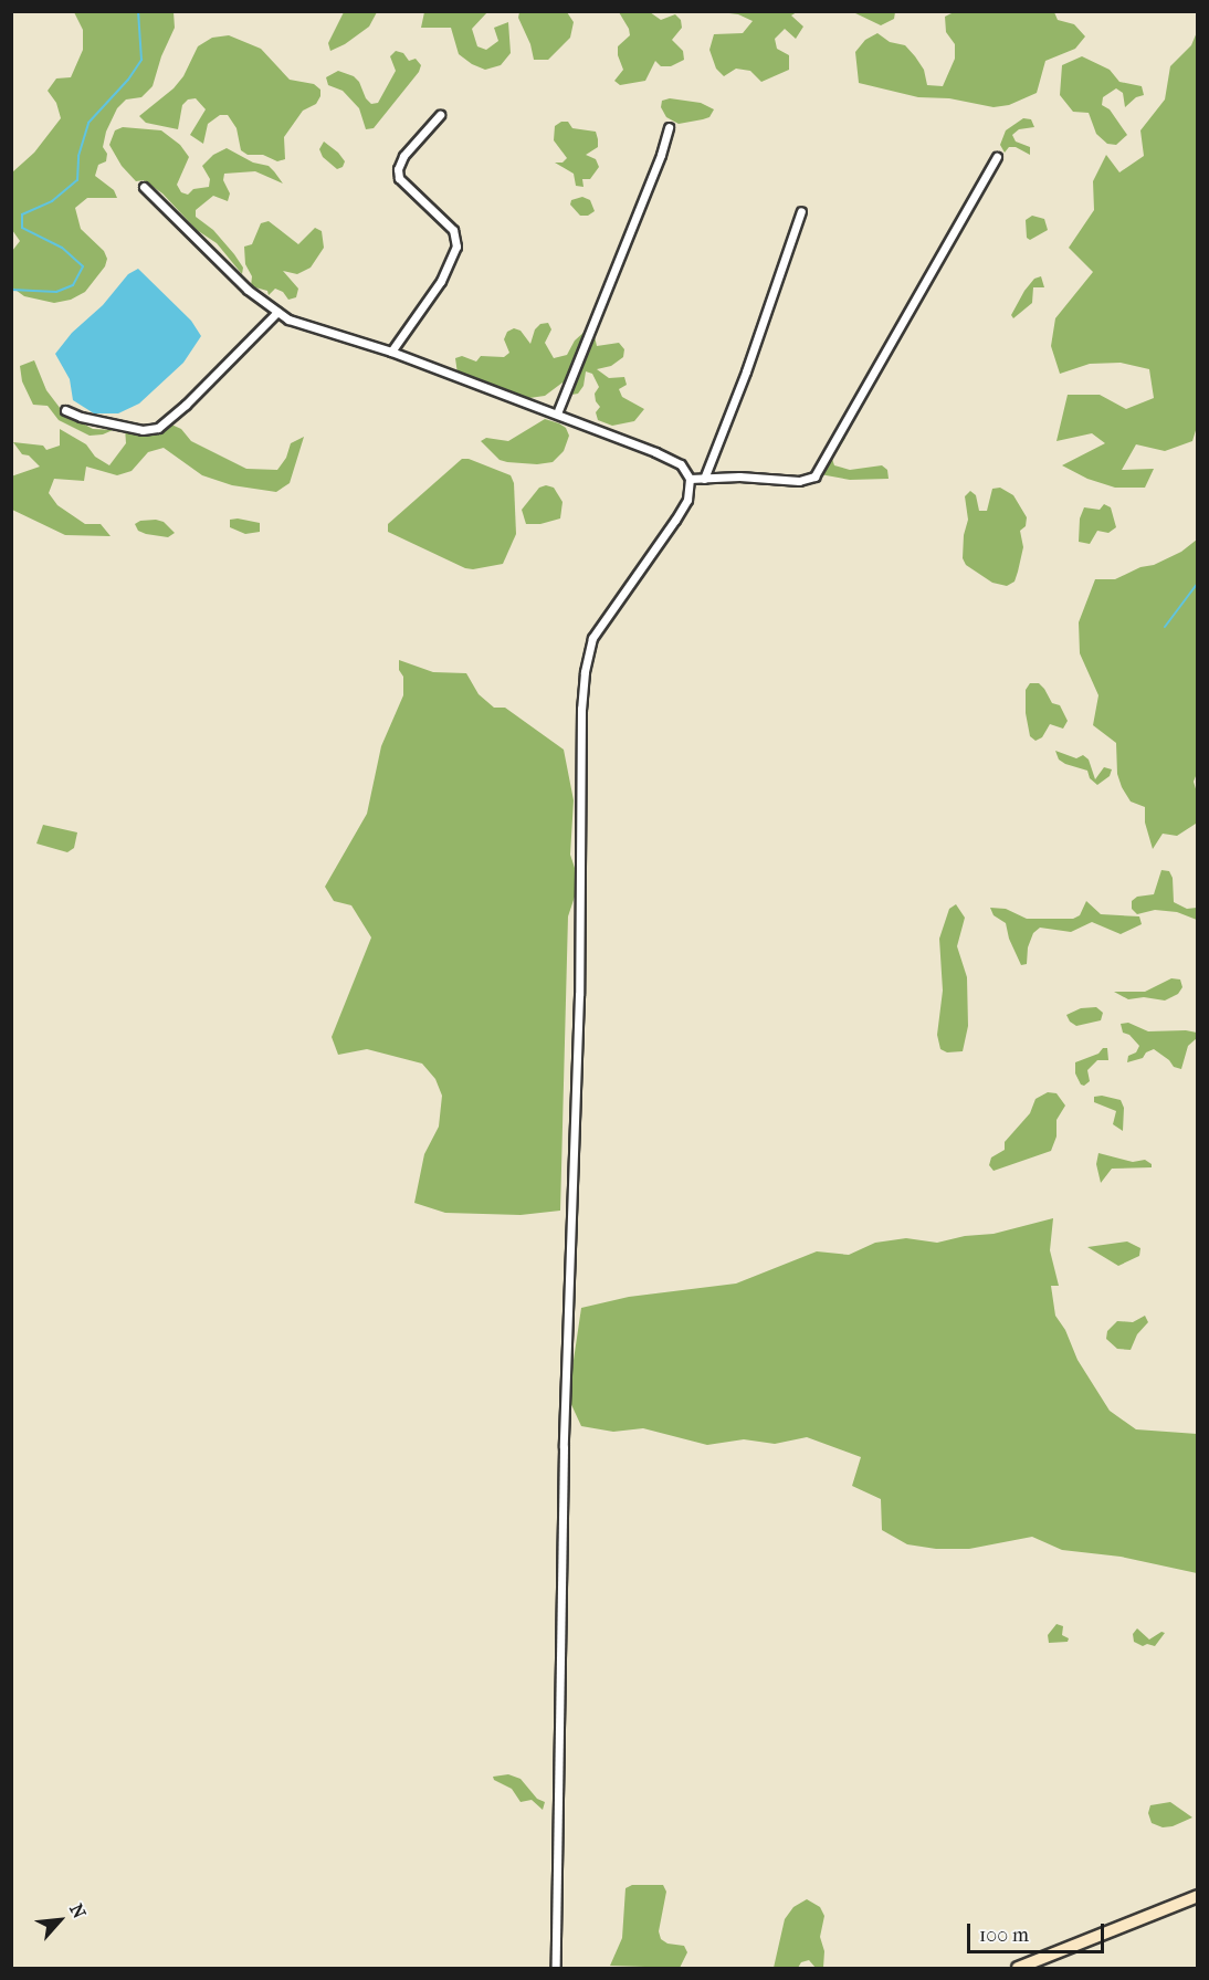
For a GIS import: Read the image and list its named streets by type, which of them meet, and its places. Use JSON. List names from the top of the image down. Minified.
{"scale_bar":"100 m","north":"top right"}
